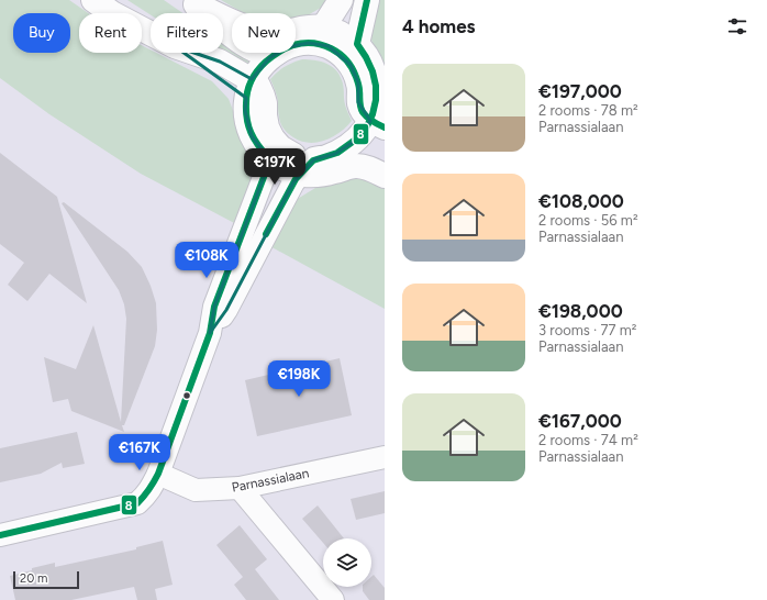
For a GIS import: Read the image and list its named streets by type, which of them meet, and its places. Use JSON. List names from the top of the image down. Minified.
{"streets":{"street":["Parnassialaan"]},"lines":["transit line 8"],"scale_bar":"20 m","page":{"heading":"4 homes","chip":["Buy","Rent","Filters","New"],"list":[{"name":"€197,000","note":"2 rooms · 78 m² · Parnassialaan"},{"name":"€108,000","note":"2 rooms · 56 m² · Parnassialaan"},{"name":"€198,000","note":"3 rooms · 77 m² · Parnassialaan"},{"name":"€167,000","note":"2 rooms · 74 m² · Parnassialaan"}],"price":["€197K","€108K","€198K","€167K"],"scale":"20 m"}}
